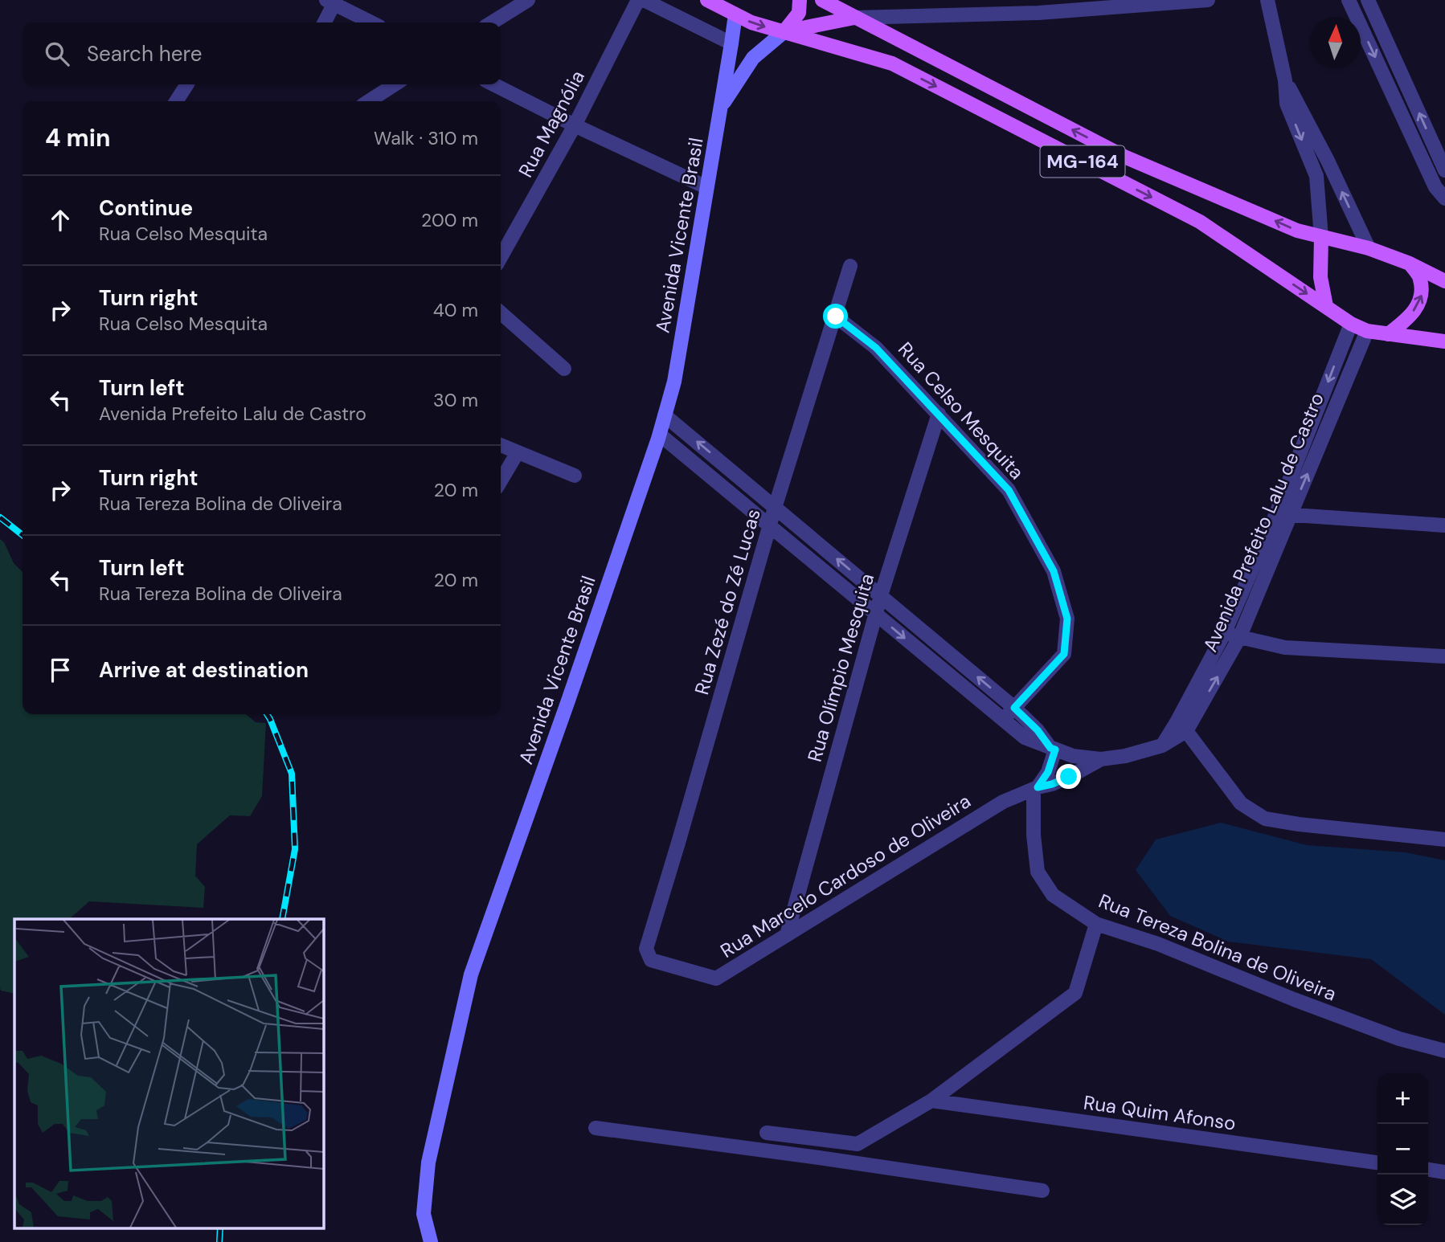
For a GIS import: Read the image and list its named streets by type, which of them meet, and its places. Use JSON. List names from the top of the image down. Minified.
{"streets":{"main road":["MG-164"],"street":["Rua Magnólia","Avenida Vicente Brasil","Rua Celso Mesquita","Avenida Prefeito Lalu de Castro","Rua Zezé do Zé Lucas","Rua Olímpio Mesquita","Rua Marcelo Cardoso de Oliveira","Rua Tereza Bolina de Oliveira","Rua Quim Afonso"]},"crossings":[["MG-164","Avenida Vicente Brasil"],["MG-164","Avenida Prefeito Lalu de Castro"],["Avenida Vicente Brasil","Avenida Prefeito Lalu de Castro"],["Rua Celso Mesquita","Avenida Prefeito Lalu de Castro"],["Rua Celso Mesquita","Rua Zezé do Zé Lucas"],["Rua Celso Mesquita","Rua Olímpio Mesquita"],["Avenida Prefeito Lalu de Castro","Rua Zezé do Zé Lucas"],["Avenida Prefeito Lalu de Castro","Rua Olímpio Mesquita"],["Avenida Prefeito Lalu de Castro","Rua Tereza Bolina de Oliveira"],["Rua Zezé do Zé Lucas","Rua Marcelo Cardoso de Oliveira"],["Rua Olímpio Mesquita","Rua Marcelo Cardoso de Oliveira"],["Rua Marcelo Cardoso de Oliveira","Rua Tereza Bolina de Oliveira"]],"north":"top","page":{"search":"Search here","heading":["4 min","Walk · 310 m"],"list":[["Continue","Rua Celso Mesquita","200 m"],["Turn right","Rua Celso Mesquita","40 m"],["Turn left","Avenida Prefeito Lalu de Castro","30 m"],["Turn right","Rua Tereza Bolina de Oliveira","20 m"],["Turn left","Rua Tereza Bolina de Oliveira","20 m"],"Arrive at destination"],"map_buttons":["+","−"]}}
